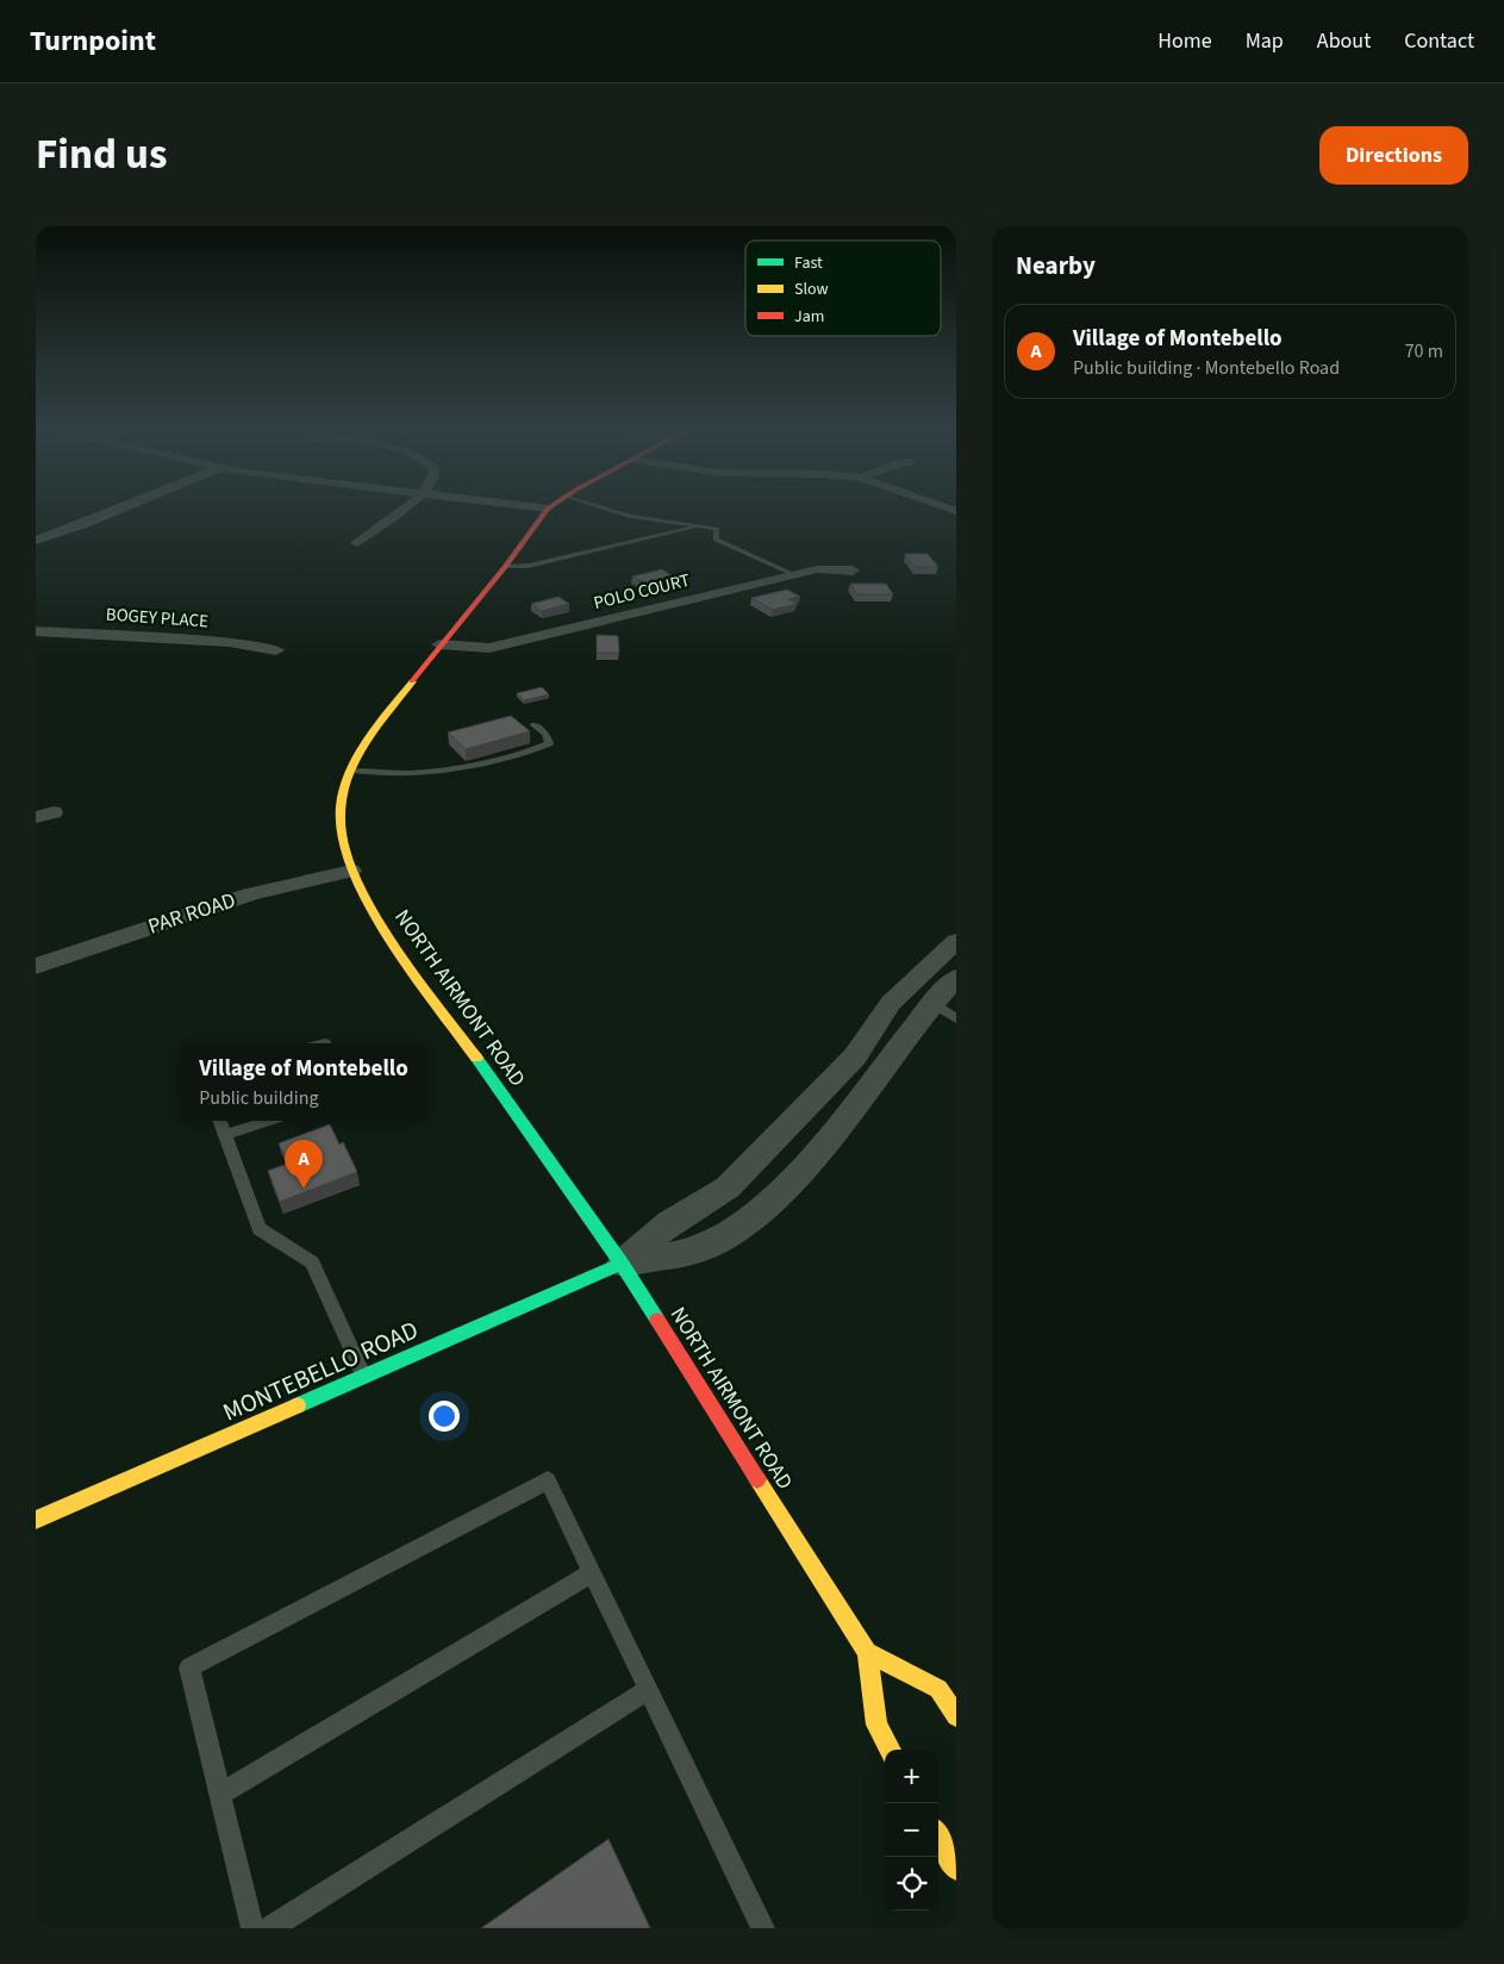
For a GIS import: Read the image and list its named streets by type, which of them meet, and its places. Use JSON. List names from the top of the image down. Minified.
{"streets":{"street":["POLO COURT","BOGEY PLACE","PAR ROAD","NORTH AIRMONT ROAD","MONTEBELLO ROAD"]},"crossings":[["POLO COURT","NORTH AIRMONT ROAD"],["PAR ROAD","NORTH AIRMONT ROAD"],["NORTH AIRMONT ROAD","MONTEBELLO ROAD"]],"legend":["Fast","Slow","Jam"],"page":{"header":"Turnpoint","nav":["Home","Map","About","Contact"],"title":"Find us","buttons":"Directions","heading":"Nearby","list":[{"mark":"A","name":"Village of Montebello","note":"Public building · Montebello Road","value":"70 m"}],"popup":["Village of Montebello","Public building"],"pins":"A","map_buttons":["+","−"]}}
